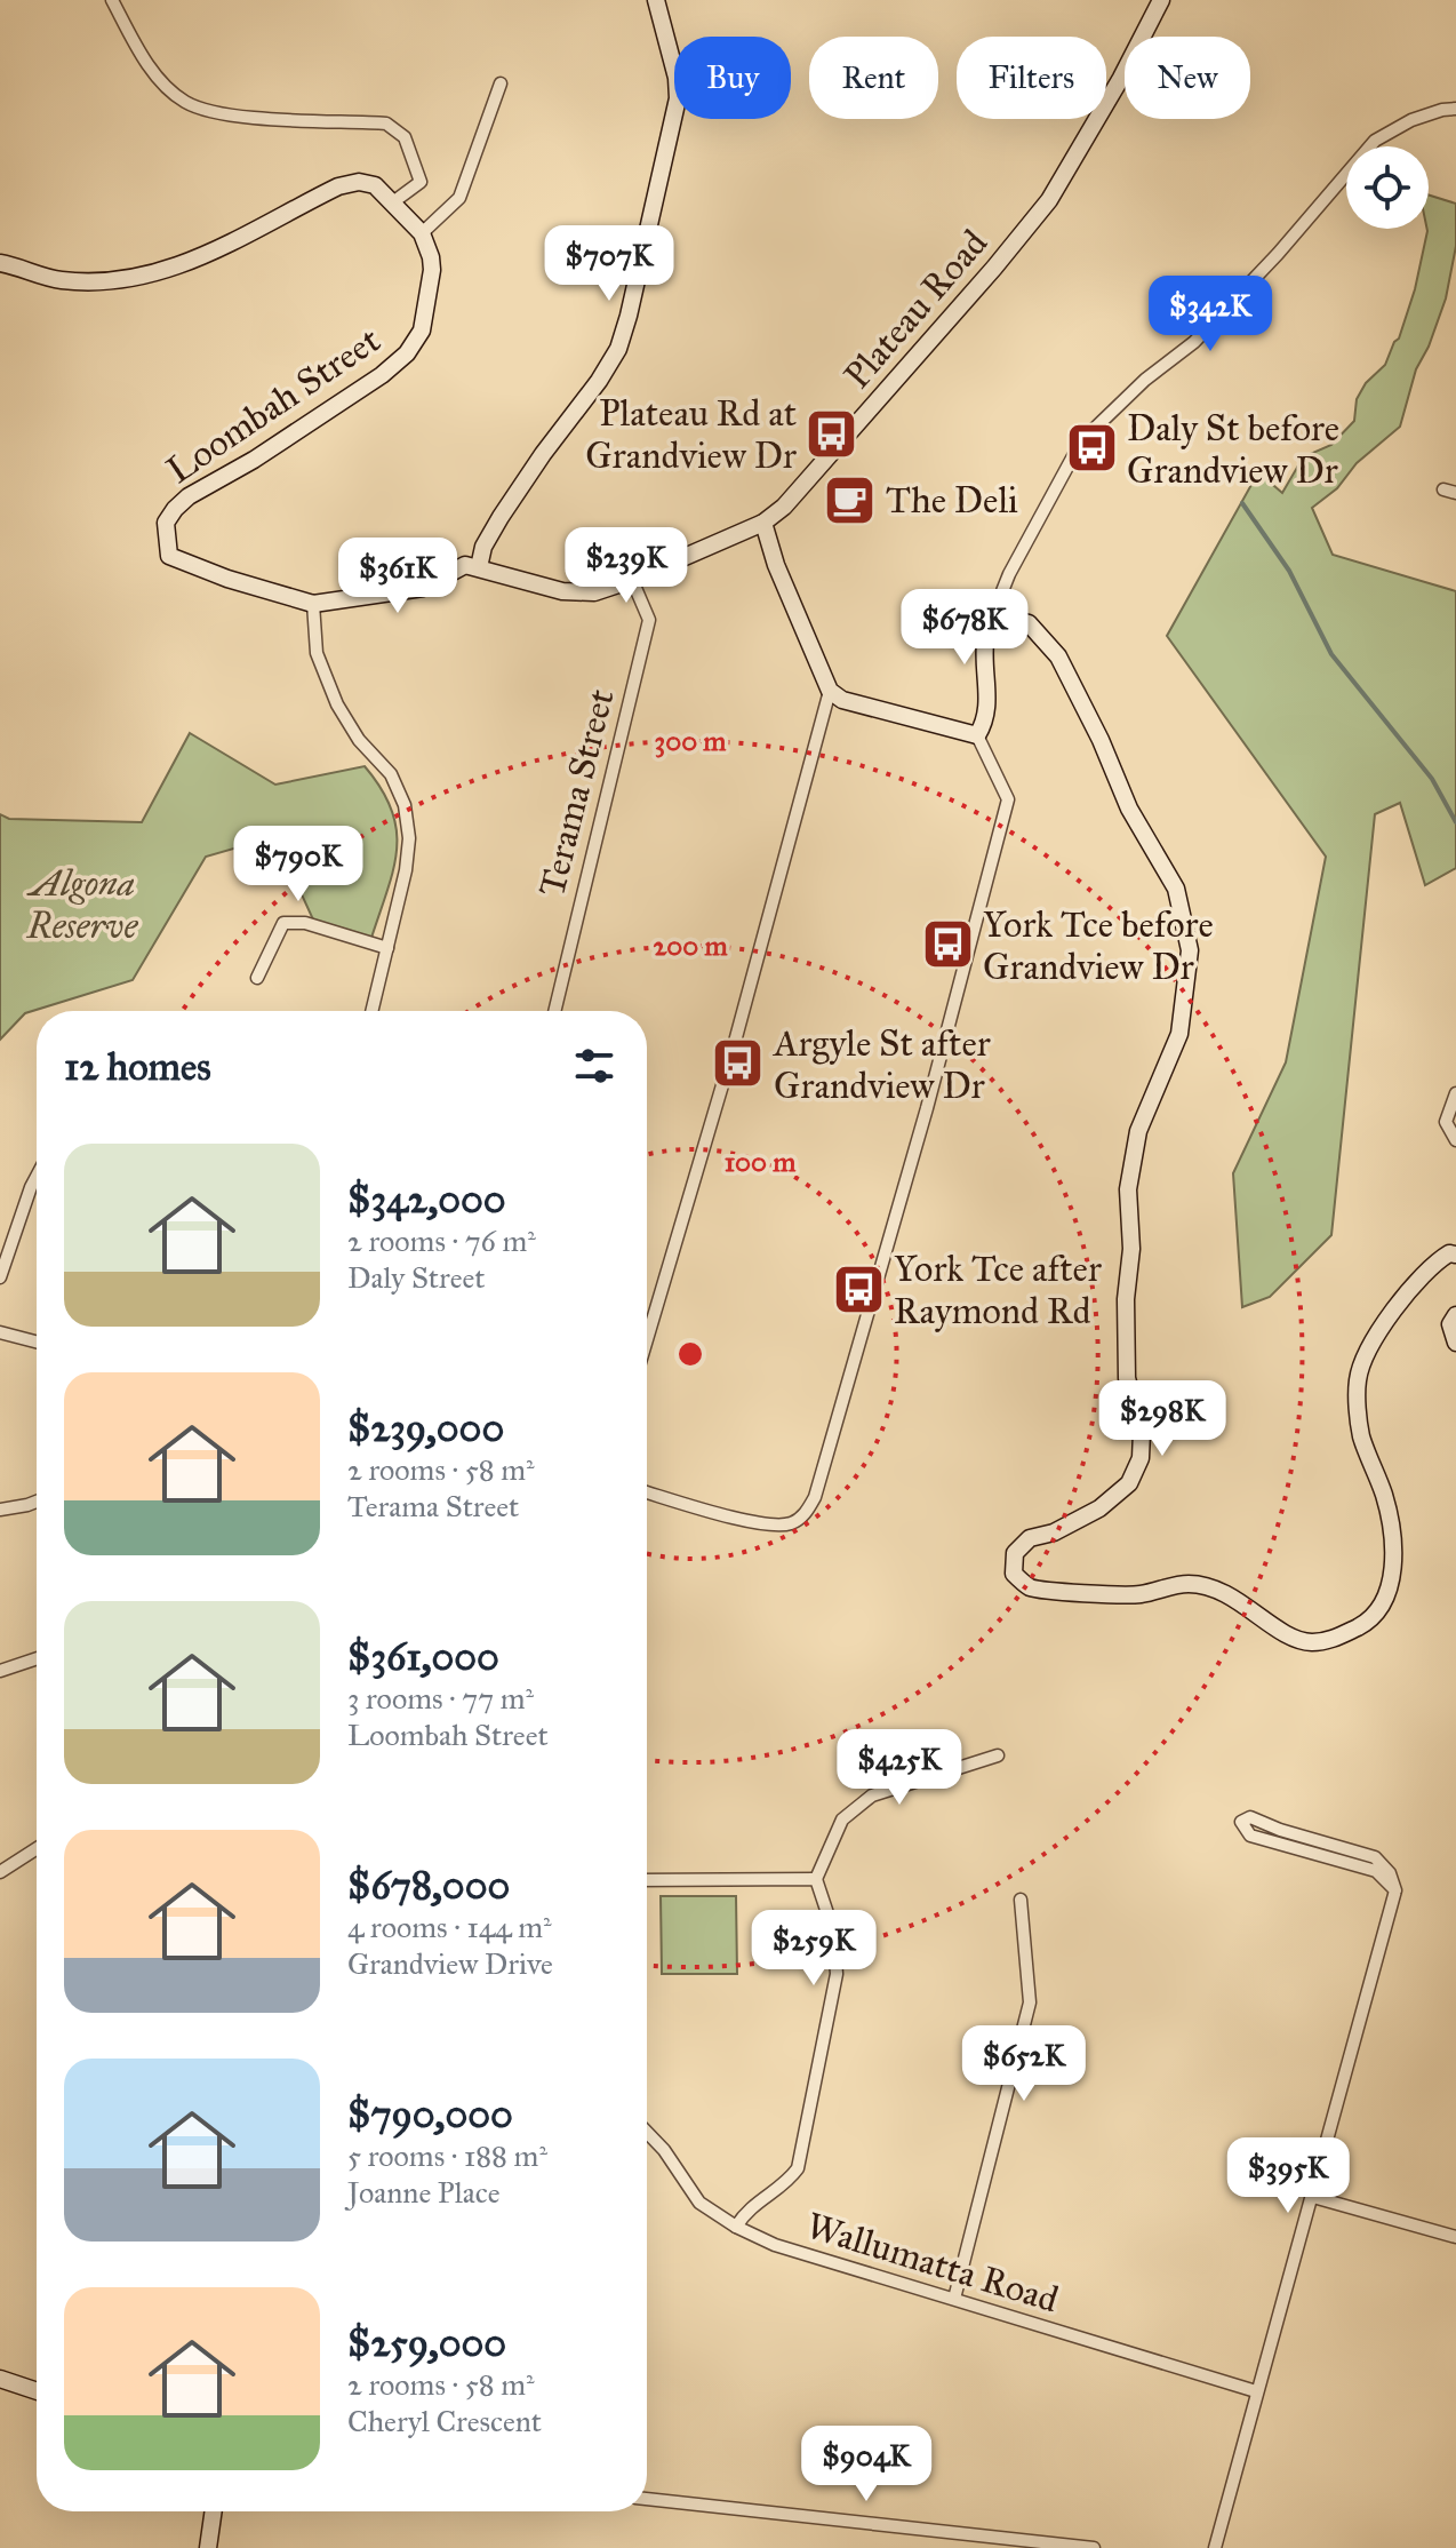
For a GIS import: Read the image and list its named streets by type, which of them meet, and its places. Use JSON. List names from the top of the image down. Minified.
{"streets":{"street":["Plateau Road","Loombah Street","Terama Street","Wallumatta Road"]},"crossings":[["Plateau Road","Loombah Street"],["Plateau Road","Terama Street"]],"parks":["Algona Reserve"],"places":{"bus stop":["Plateau Rd at Grandview Dr","Daly St before Grandview Dr","York Tce before Grandview Dr","Argyle St after Grandview Dr","York Tce after Raymond Rd"],"cafe":["The Deli"]},"page":{"chip":["Buy","Rent","Filters","New"],"price":["$707K","$342K","$239K","$361K","$678K","$790K","$298K","$425K","$259K","$652K","$395K","$904K"],"heading":"12 homes","list":[{"name":"$342,000","note":"2 rooms · 76 m² · Daly Street"},{"name":"$239,000","note":"2 rooms · 58 m² · Terama Street"},{"name":"$361,000","note":"3 rooms · 77 m² · Loombah Street"},{"name":"$678,000","note":"4 rooms · 144 m² · Grandview Drive"},{"name":"$790,000","note":"5 rooms · 188 m² · Joanne Place"},{"name":"$259,000","note":"2 rooms · 58 m² · Cheryl Crescent"}]},"rings":["300 m","200 m","100 m"]}
